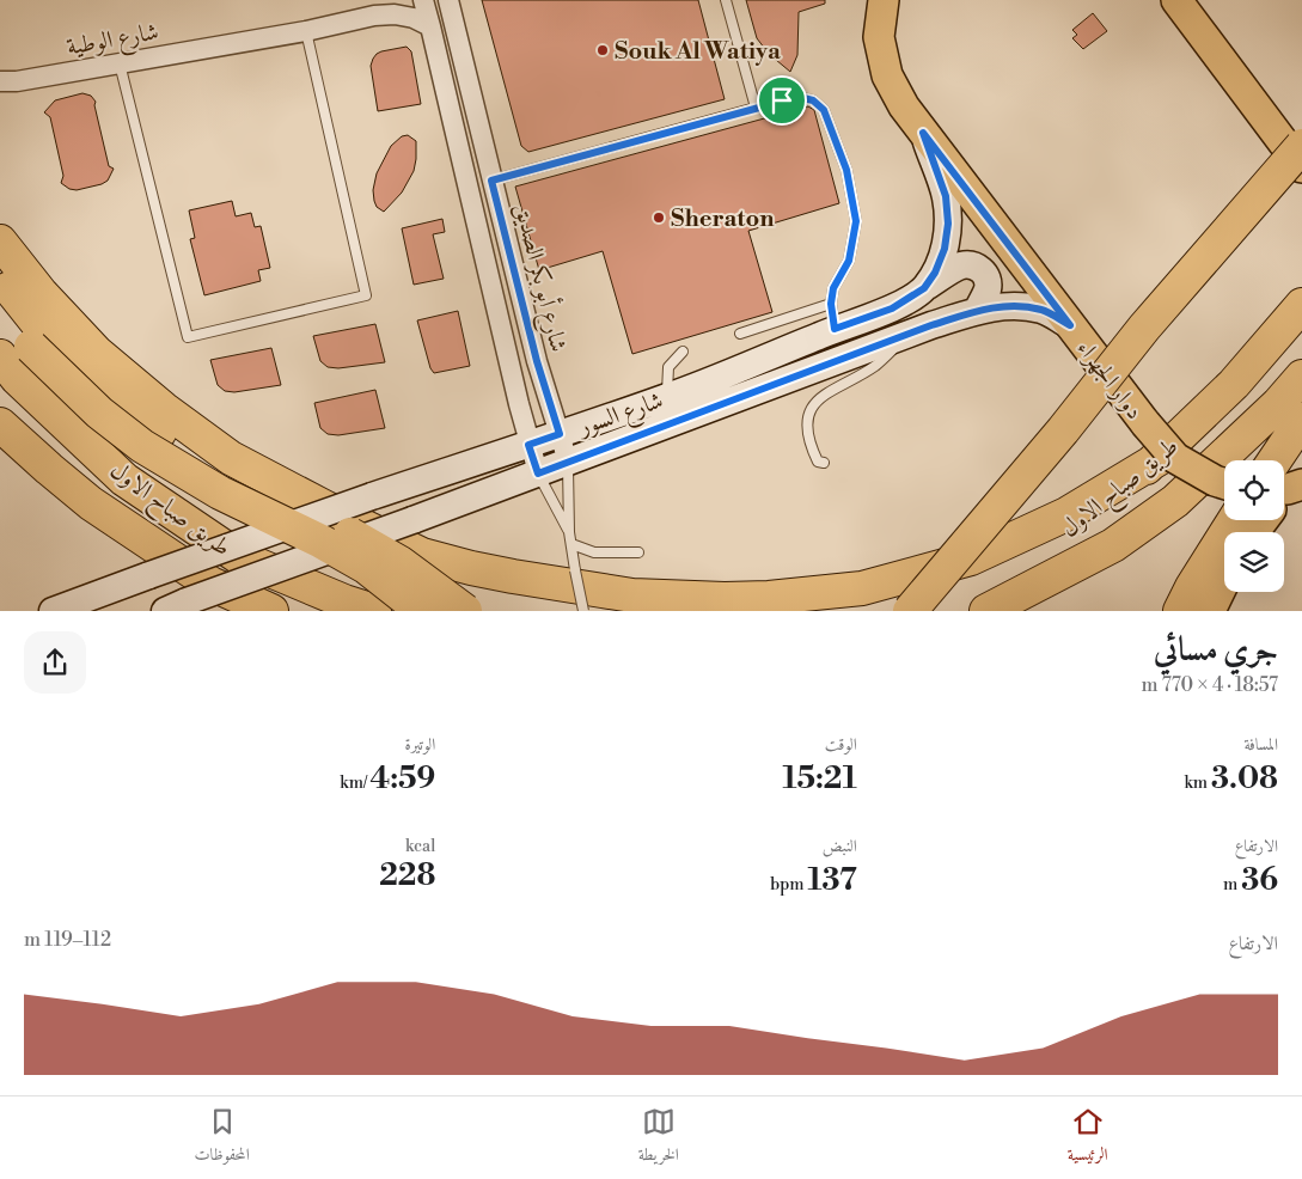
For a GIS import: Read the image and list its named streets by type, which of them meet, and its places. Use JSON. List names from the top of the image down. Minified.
{"streets":{"highway":["طريق صباح الاول"],"main road":["دوار الجهراء","شارع السور"],"street":["شارع الوطية","شارع أبو بكر الصديق"]},"crossings":[["شارع الوطية","شارع أبو بكر الصديق"],["شارع أبو بكر الصديق","شارع السور"],["دوار الجهراء","شارع السور"]],"places":["Souk Al Watiya","Sheraton"],"page":{"heading":["جري مسائي","18:57 · 4 × 770 m"],"stats":[["المسافة","3.08 km"],["الوقت","15:21"],["الوتيرة","4:59 /km"],["الارتفاع","36 m"],["النبض","137 bpm"],["kcal","228"]],"chart":["الارتفاع","112–119 m"],"tabs":["الرئيسية","الخريطة","المحفوظات"]}}
